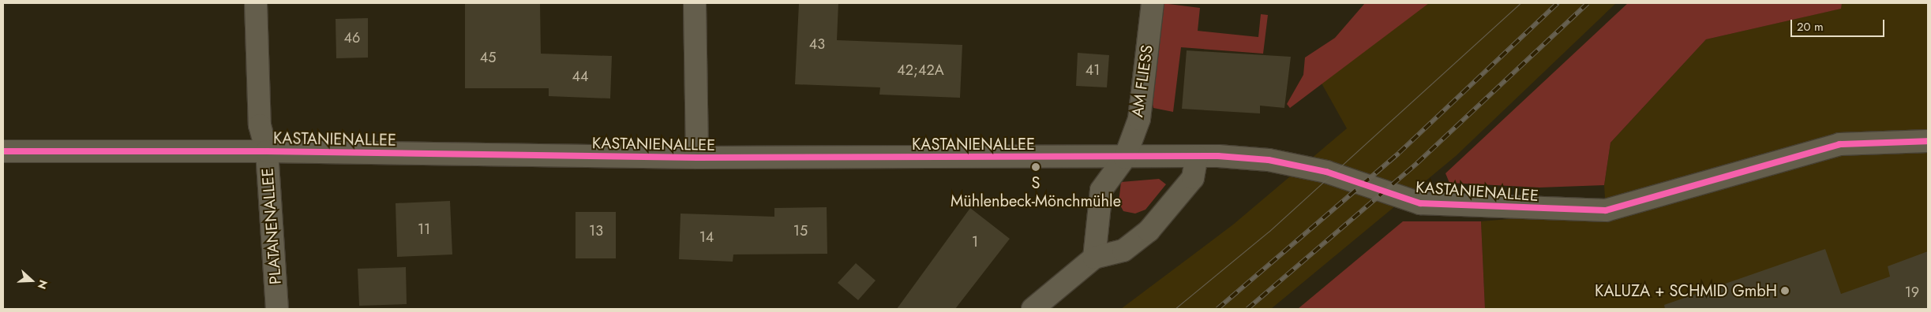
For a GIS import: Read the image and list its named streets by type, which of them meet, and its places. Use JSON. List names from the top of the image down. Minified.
{"streets":{"street":["AM FLIESS","KASTANIENALLEE","PLATANENALLEE"]},"crossings":[["AM FLIESS","KASTANIENALLEE"],["KASTANIENALLEE","PLATANENALLEE"]],"places":["S Mühlenbeck-Mönchmühle","KALUZA + SCHMID GmbH"],"house_numbers":["46","43","45","42;42A","41","44","11","13","15","14","1","19"],"scale_bar":"20 m","north":"right"}
